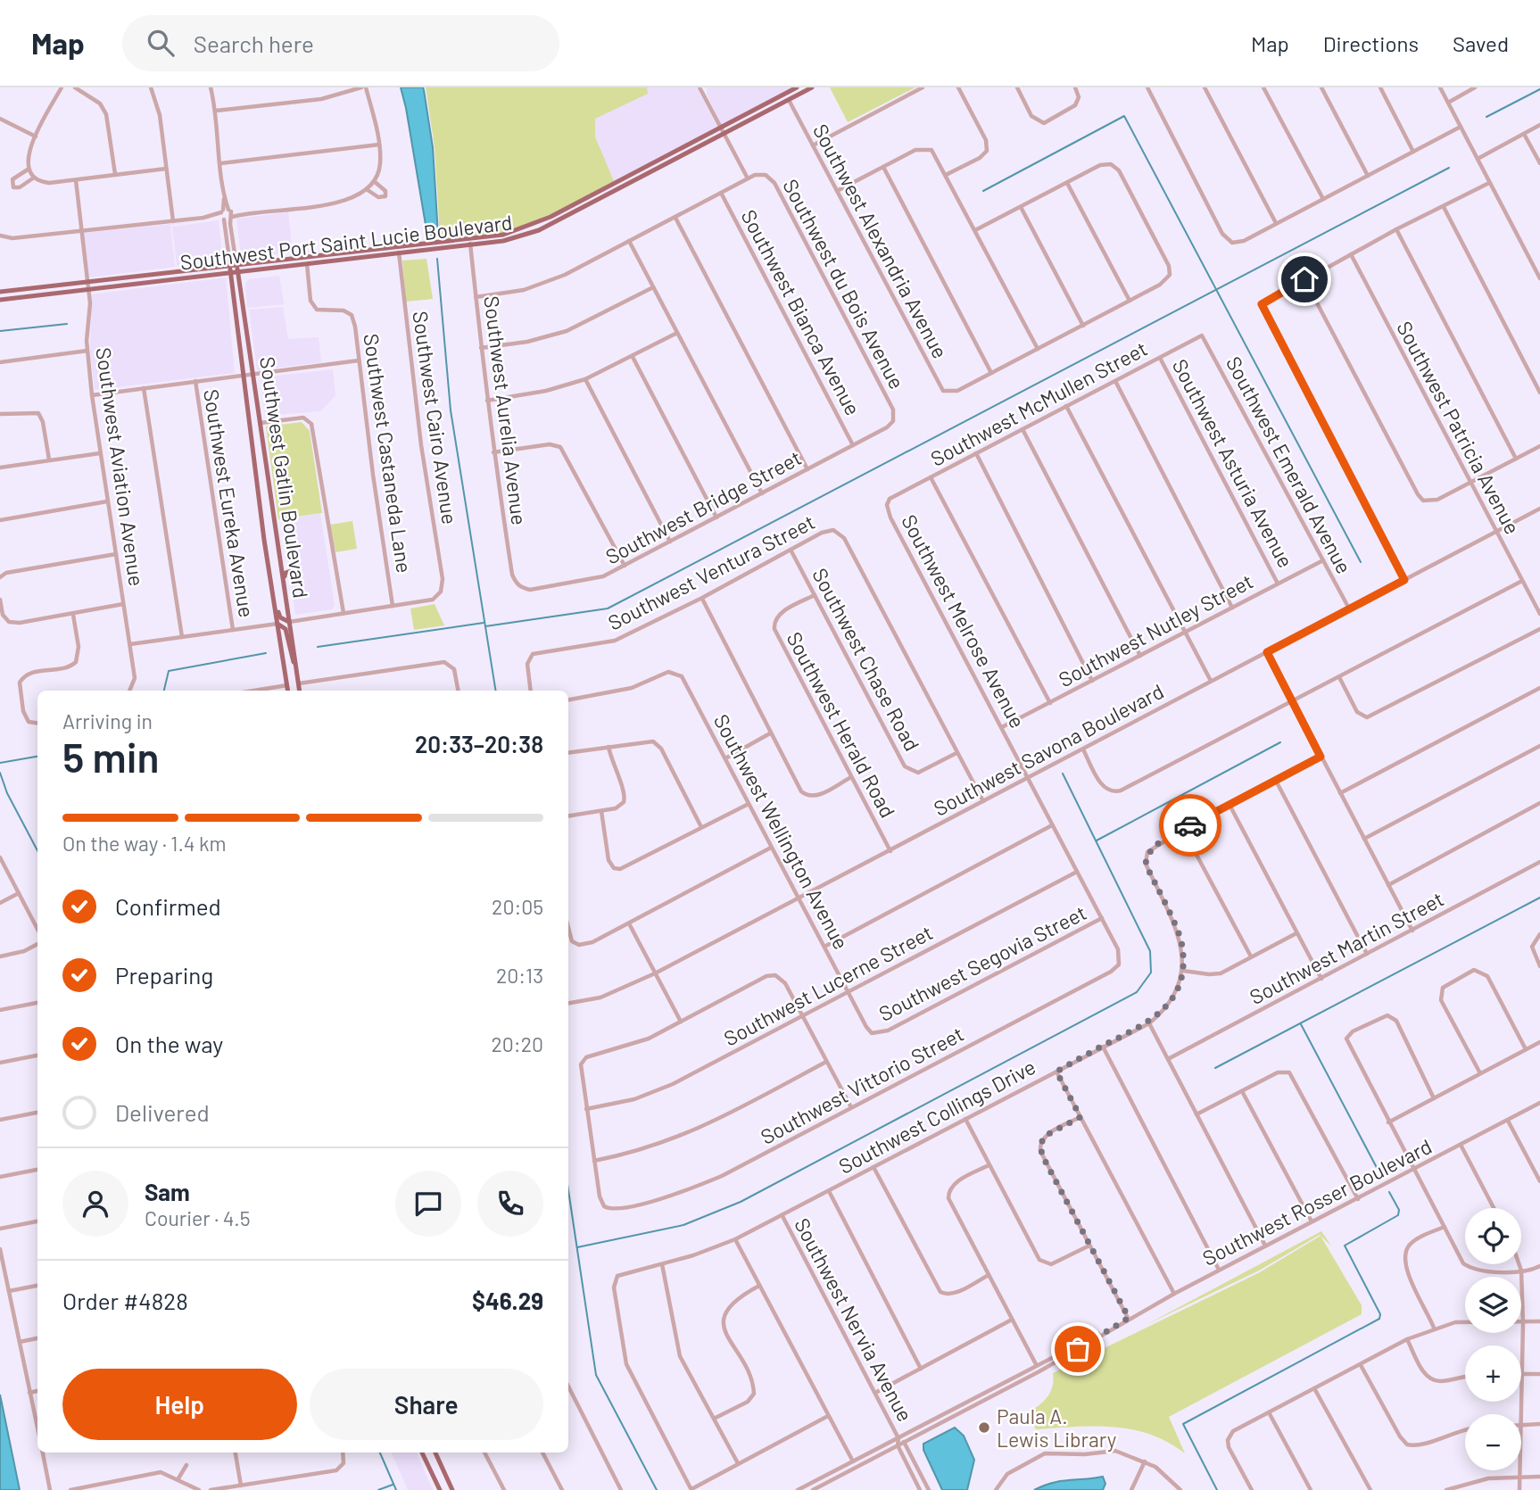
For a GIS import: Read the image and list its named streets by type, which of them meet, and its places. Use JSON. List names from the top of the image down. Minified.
{"streets":{"main road":["Southwest Port Saint Lucie Boulevard","Southwest Gatlin Boulevard"],"street":["Southwest Alexandria Avenue","Southwest du Bois Avenue","Southwest Bianca Avenue","Southwest McMullen Street","Southwest Aurelia Avenue","Southwest Cairo Avenue","Southwest Patricia Avenue","Southwest Castaneda Lane","Southwest Asturia Avenue","Southwest Emerald Avenue","Southwest Aviation Avenue","Southwest Eureka Avenue","Southwest Bridge Street","Southwest Ventura Street","Southwest Melrose Avenue","Southwest Nutley Street","Southwest Chase Road","Southwest Herald Road","Southwest Savona Boulevard","Southwest Wellington Avenue","Southwest Martin Street","Southwest Segovia Street","Southwest Lucerne Street","Southwest Vittorio Street","Southwest Collings Drive","Southwest Rosser Boulevard","Southwest Nervia Avenue"]},"crossings":[["Southwest Alexandria Avenue","Southwest Port Saint Lucie Boulevard"],["Southwest Port Saint Lucie Boulevard","Southwest Aurelia Avenue"],["Southwest Port Saint Lucie Boulevard","Southwest Cairo Avenue"],["Southwest Port Saint Lucie Boulevard","Southwest Castaneda Lane"],["Southwest Port Saint Lucie Boulevard","Southwest Aviation Avenue"],["Southwest Port Saint Lucie Boulevard","Southwest Gatlin Boulevard"],["Southwest du Bois Avenue","Southwest Bridge Street"],["Southwest Bianca Avenue","Southwest Bridge Street"],["Southwest McMullen Street","Southwest Asturia Avenue"],["Southwest McMullen Street","Southwest Emerald Avenue"],["Southwest McMullen Street","Southwest Melrose Avenue"],["Southwest Aurelia Avenue","Southwest Bridge Street"],["Southwest Cairo Avenue","Southwest Castaneda Lane"],["Southwest Patricia Avenue","Southwest Savona Boulevard"],["Southwest Asturia Avenue","Southwest Nutley Street"],["Southwest Emerald Avenue","Southwest Nutley Street"],["Southwest Emerald Avenue","Southwest Savona Boulevard"],["Southwest Ventura Street","Southwest Chase Road"],["Southwest Melrose Avenue","Southwest Nutley Street"],["Southwest Melrose Avenue","Southwest Savona Boulevard"],["Southwest Melrose Avenue","Southwest Segovia Street"],["Southwest Melrose Avenue","Southwest Lucerne Street"],["Southwest Melrose Avenue","Southwest Vittorio Street"],["Southwest Chase Road","Southwest Herald Road"],["Southwest Herald Road","Southwest Savona Boulevard"],["Southwest Savona Boulevard","Southwest Wellington Avenue"],["Southwest Wellington Avenue","Southwest Segovia Street"],["Southwest Wellington Avenue","Southwest Lucerne Street"],["Southwest Collings Drive","Southwest Nervia Avenue"],["Southwest Rosser Boulevard","Southwest Nervia Avenue"]],"places":["Paula A. Lewis Library"],"page":{"header":"Map","search":"Search here","nav":["Map","Directions","Saved"],"heading":["5 min","Arriving in","20:33–20:38"],"panel":["Sam","Courier · 4.5","Order #4828","$46.29"],"bar":"On the way · 1.4 km","list":[["Confirmed","20:05"],["Preparing","20:13"],["On the way","20:20"],"Delivered"],"map_buttons":["+","−"],"buttons":["Help","Share"]}}
